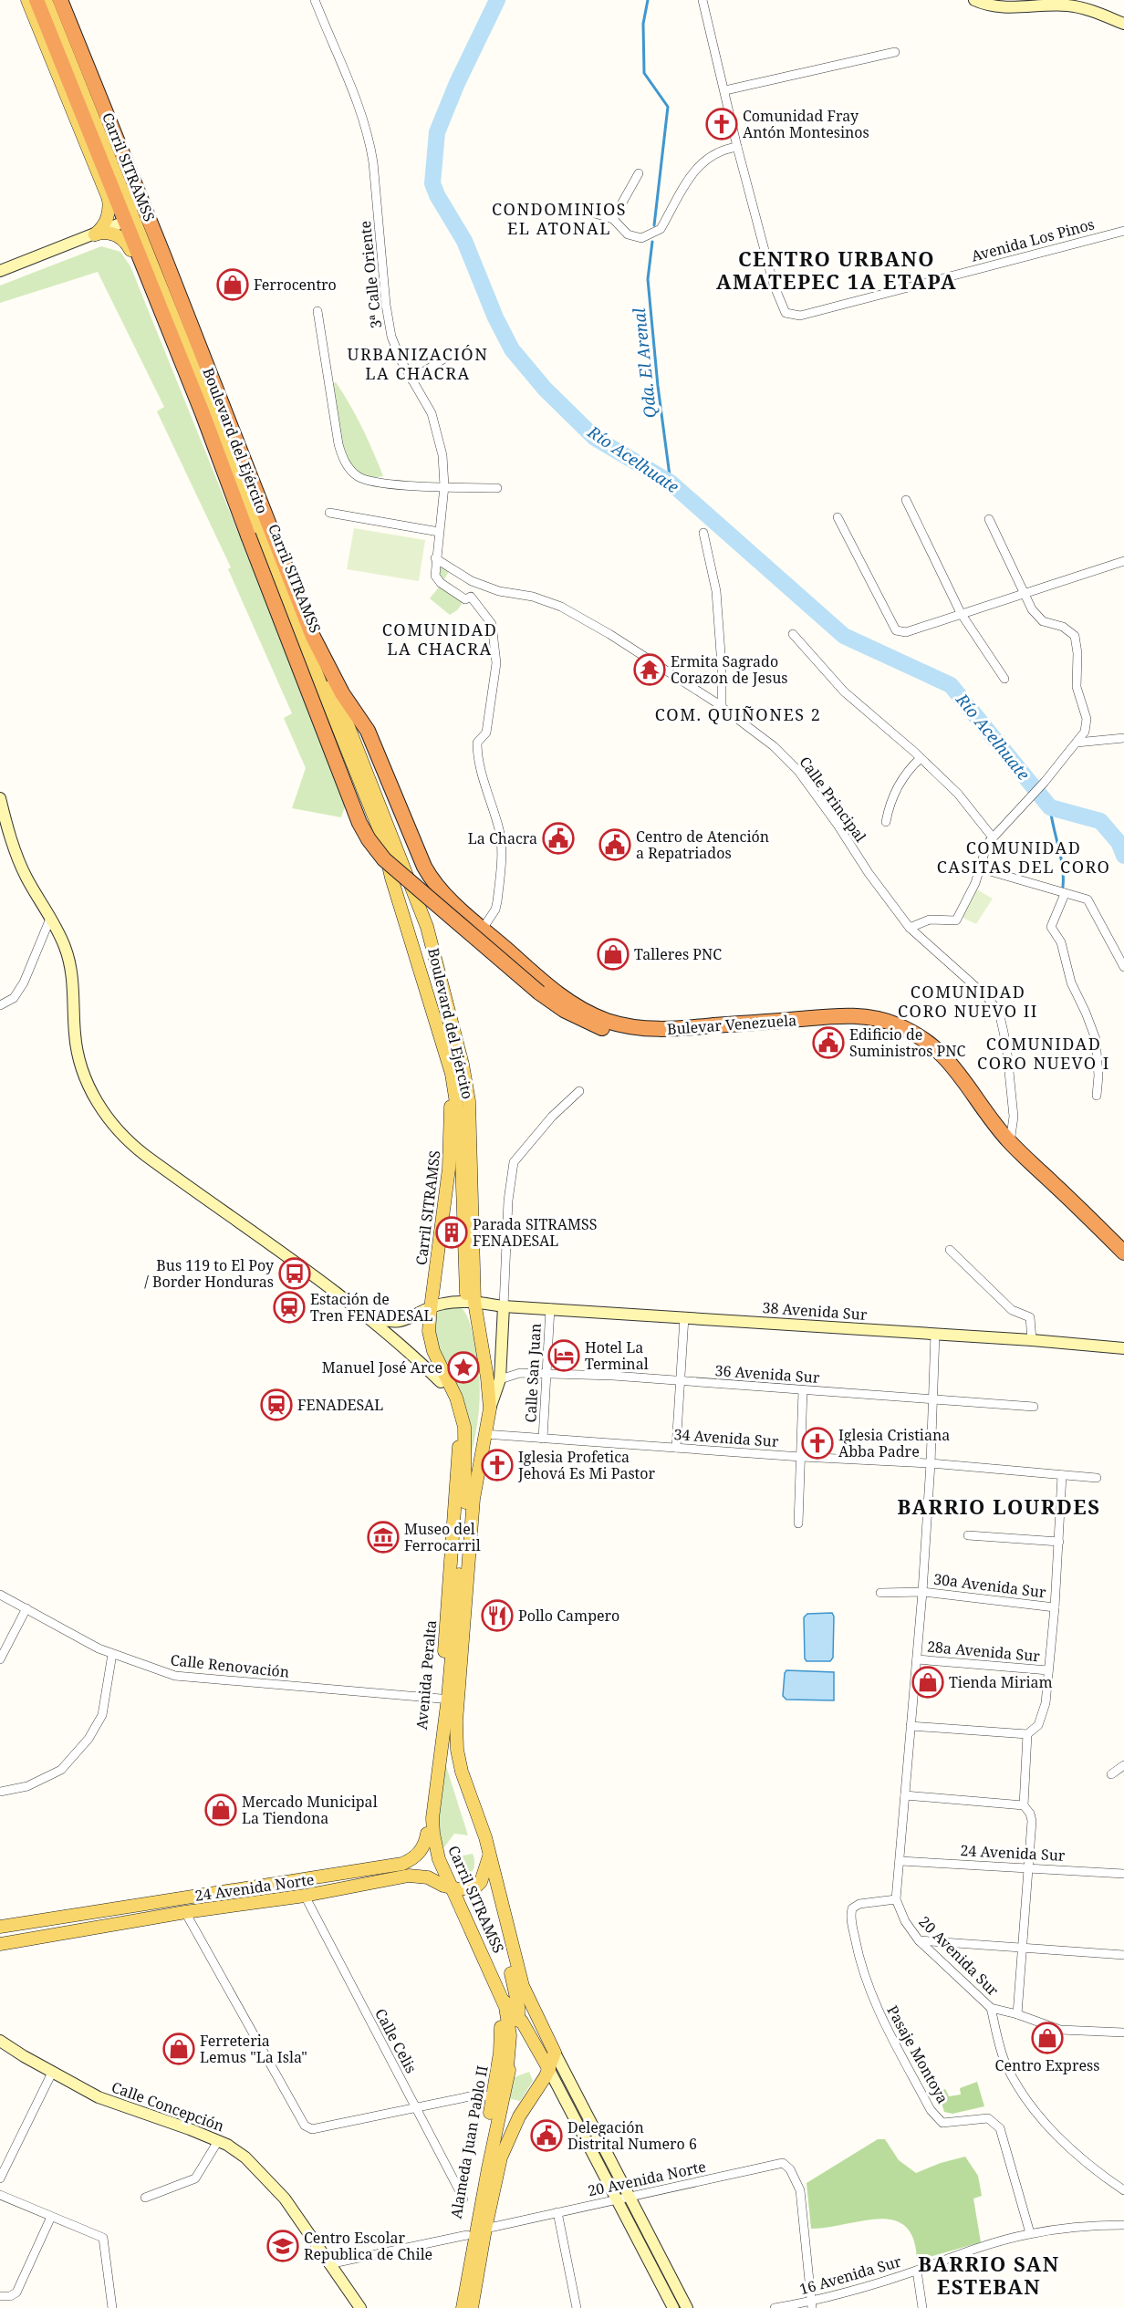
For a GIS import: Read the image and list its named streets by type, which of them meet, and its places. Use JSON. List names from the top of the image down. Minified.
{"streets":{"highway":["Boulevard del Ejército","Bulevar Venezuela"],"main road":["Carril SITRAMSS","Avenida Peralta","24 Avenida Norte","Alameda Juan Pablo II"],"street":["Avenida Los Pinos","3ª Calle Oriente","Calle Principal","38 Avenida Sur","Calle San Juan","36 Avenida Sur","34 Avenida Sur","30a Avenida Sur","28a Avenida Sur","Calle Renovación","24 Avenida Sur","20 Avenida Sur","Calle Celis","Pasaje Montoya","Calle Concepción","20 Avenida Norte","16 Avenida Sur"]},"crossings":[["Carril SITRAMSS","Boulevard del Ejército"],["Carril SITRAMSS","Calle Renovación"],["Carril SITRAMSS","Avenida Peralta"],["Carril SITRAMSS","24 Avenida Norte"],["3ª Calle Oriente","Calle Principal"],["3ª Calle Oriente","Bulevar Venezuela"],["Boulevard del Ejército","Bulevar Venezuela"],["Calle Principal","Bulevar Venezuela"],["38 Avenida Sur","Calle San Juan"],["Calle San Juan","36 Avenida Sur"],["Calle San Juan","34 Avenida Sur"],["Calle Renovación","Avenida Peralta"],["Avenida Peralta","24 Avenida Norte"],["Avenida Peralta","Alameda Juan Pablo II"],["24 Avenida Norte","Calle Celis"],["20 Avenida Sur","Pasaje Montoya"],["Pasaje Montoya","16 Avenida Sur"],["20 Avenida Norte","16 Avenida Sur"]],"districts":["CONDOMINIOS EL ATONAL","CENTRO URBANO AMATEPEC 1A ETAPA","URBANIZACIÓN LA CHACRA","COMUNIDAD LA CHACRA","COM. QUIÑONES 2","COMUNIDAD CASITAS DEL CORO","COMUNIDAD CORO NUEVO II","COMUNIDAD CORO NUEVO I","BARRIO LOURDES","BARRIO SAN ESTEBAN"],"water":["Qda. El Arenal","Río Acelhuate"],"places":{"church":["Comunidad Fray Antón Montesinos","Iglesia Cristiana Abba Padre","Iglesia Profetica Jehová Es Mi Pastor"],"shop":["Ferrocentro","Talleres PNC","Tienda Miriam","Mercado Municipal La Tiendona","Centro Express","Ferreteria Lemus \"La Isla\""],"temple":["Ermita Sagrado Corazon de Jesus"],"public building":["La Chacra","Centro de Atención a Repatriados","Edificio de Suministros PNC","Delegación Distrital Numero 6"],"building":["Parada SITRAMSS FENADESAL"],"bus stop":["Bus 119 to El Poy / Border Honduras"],"station":["Estación de Tren FENADESAL","FENADESAL"],"hotel":["Hotel La Terminal"],"place":["Manuel José Arce"],"museum":["Museo del Ferrocarril"],"restaurant":["Pollo Campero"],"school or university":["Centro Escolar Republica de Chile"]}}
